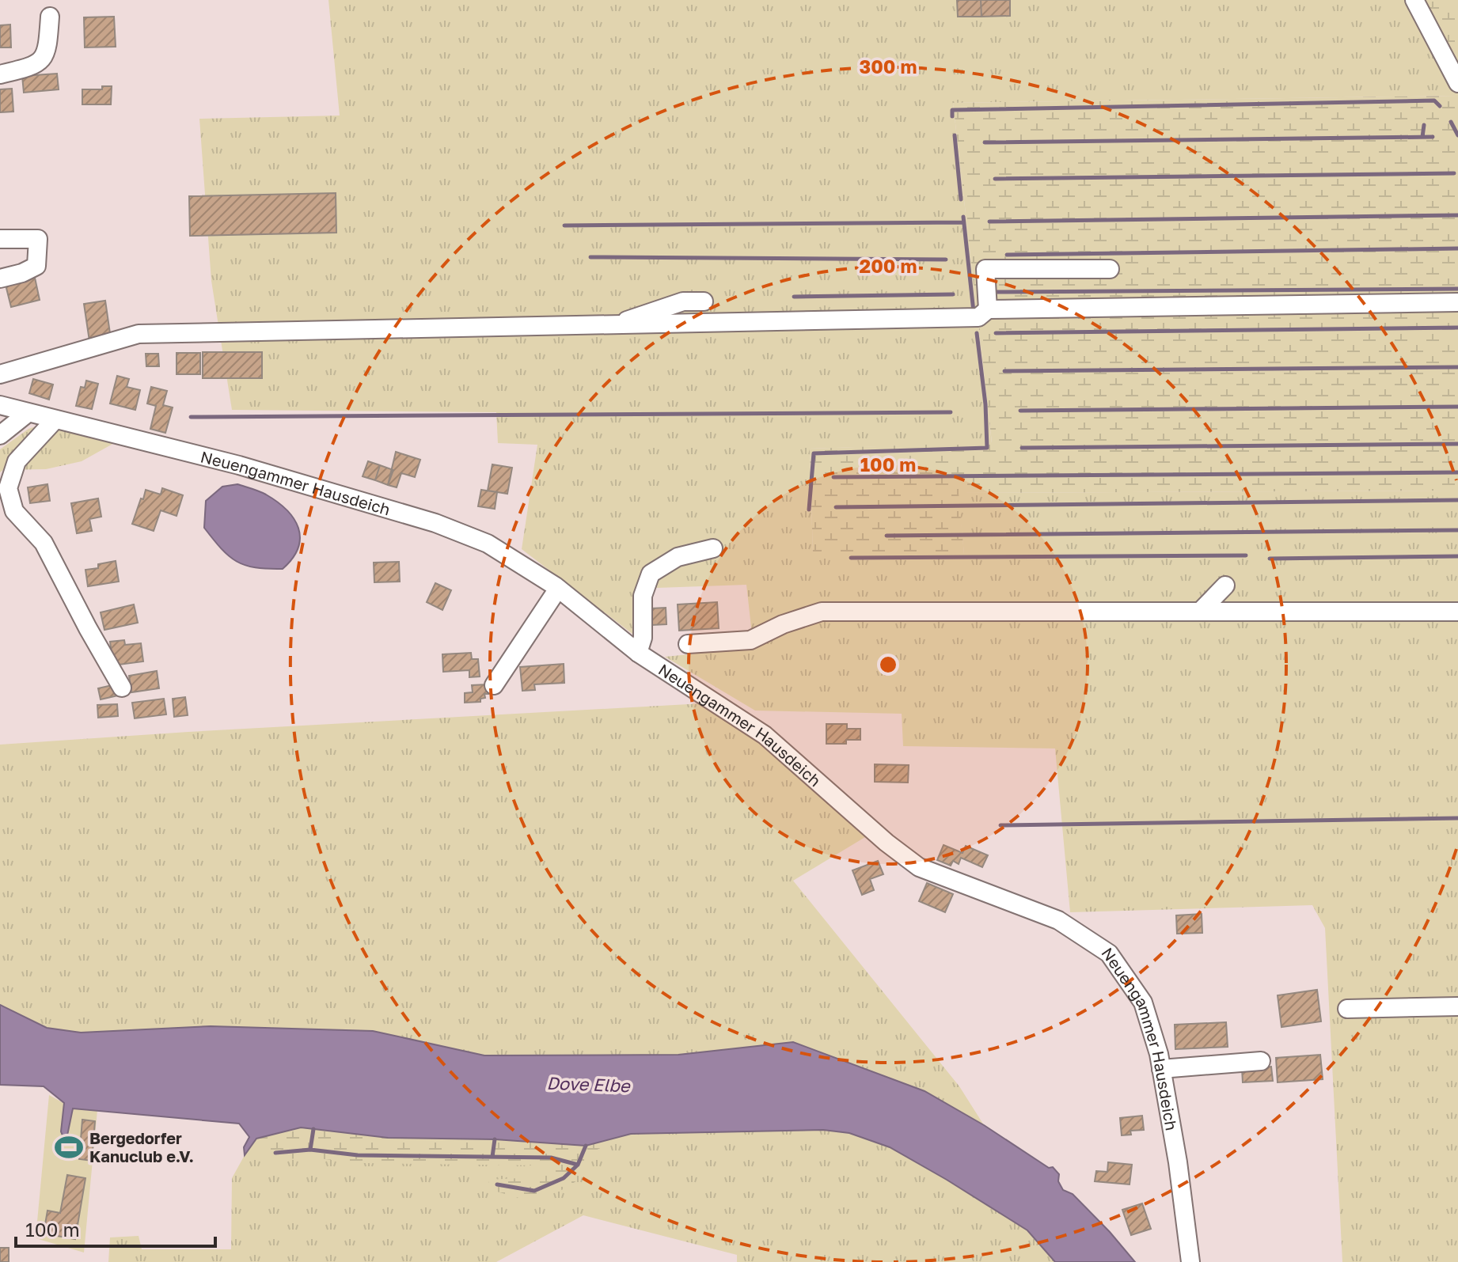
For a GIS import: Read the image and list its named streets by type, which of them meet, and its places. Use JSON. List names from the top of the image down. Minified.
{"streets":{"street":["Neuengammer Hausdeich"]},"water":["Dove Elbe"],"places":{"sports":["Bergedorfer Kanuclub e.V."]},"scale_bar":"100 m","rings":["300 m","200 m","100 m"]}
